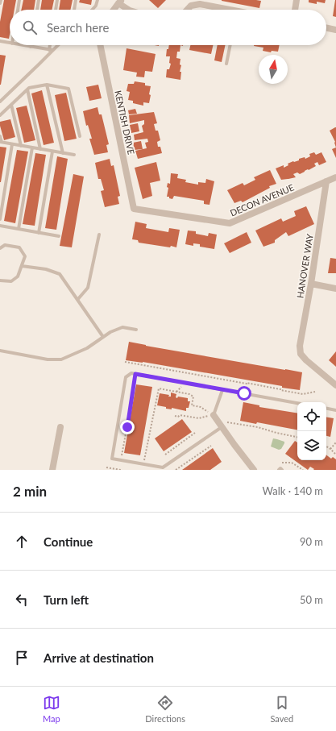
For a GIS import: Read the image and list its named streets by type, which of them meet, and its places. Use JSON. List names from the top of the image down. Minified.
{"streets":{"street":["KENTISH DRIVE","DECON AVENUE","HANOVER WAY"]},"crossings":[["KENTISH DRIVE","DECON AVENUE"],["DECON AVENUE","HANOVER WAY"]],"north":"top","page":{"search":"Search here","heading":["2 min","Walk · 140 m"],"list":[["Continue","90 m"],["Turn left","50 m"],"Arrive at destination"],"nav":["Map","Directions","Saved"]}}
